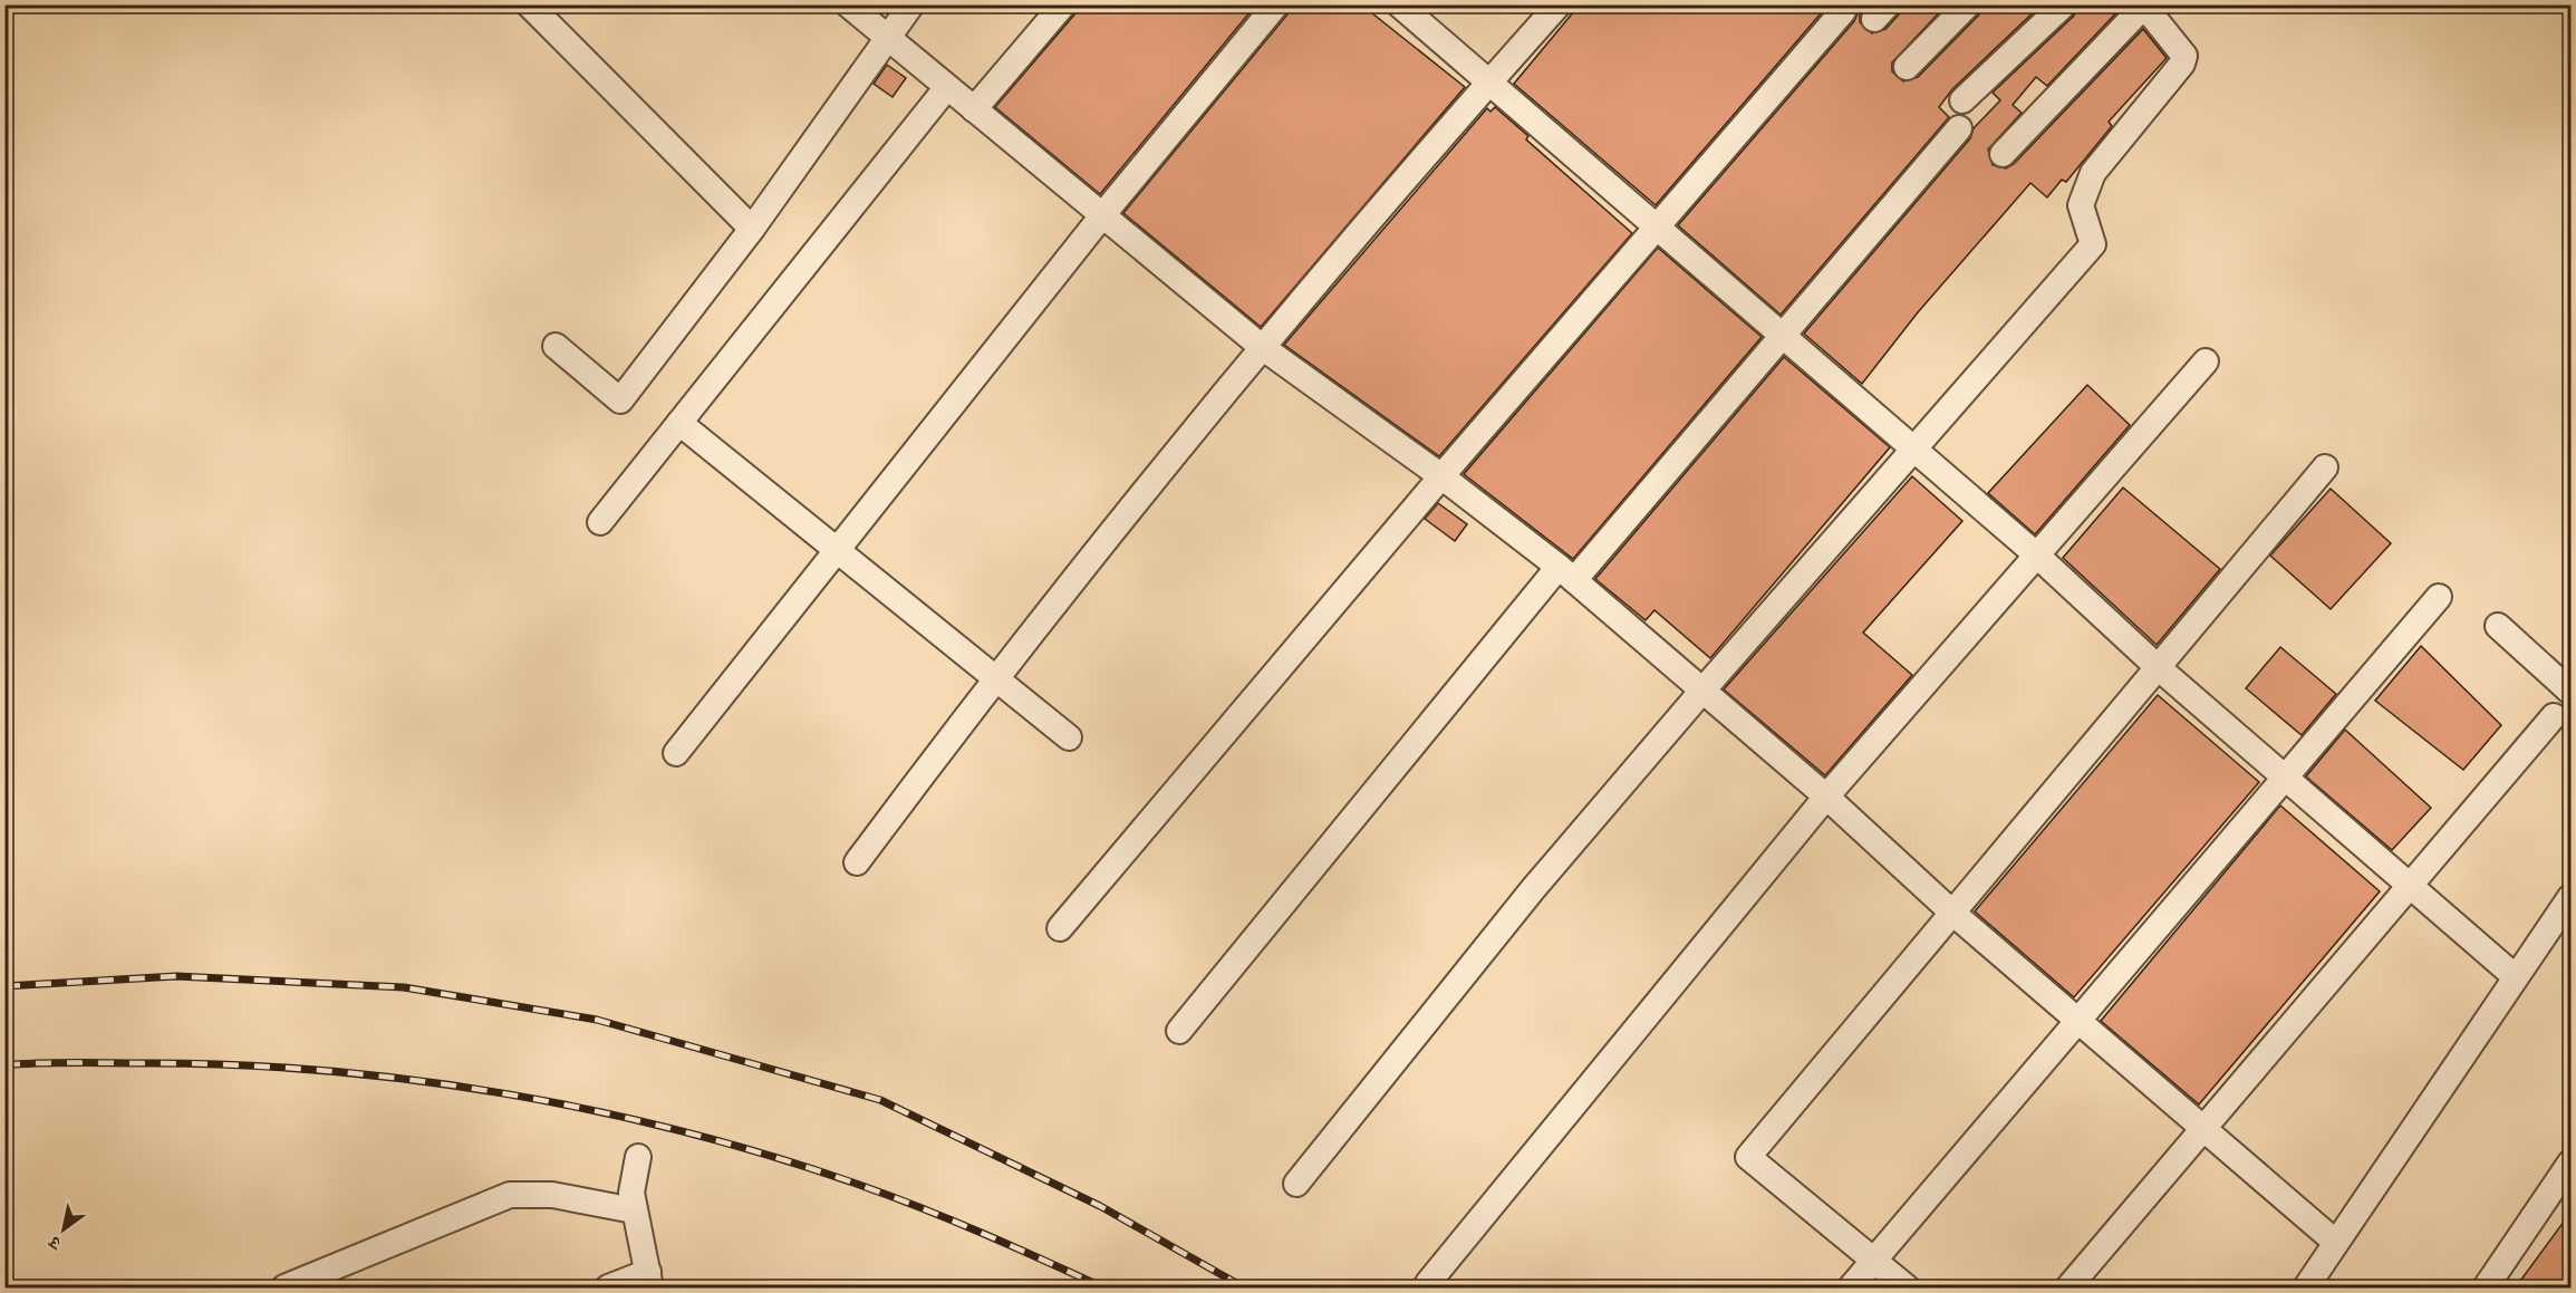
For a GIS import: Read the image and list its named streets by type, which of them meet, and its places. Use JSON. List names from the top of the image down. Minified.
{"north":"bottom left"}
